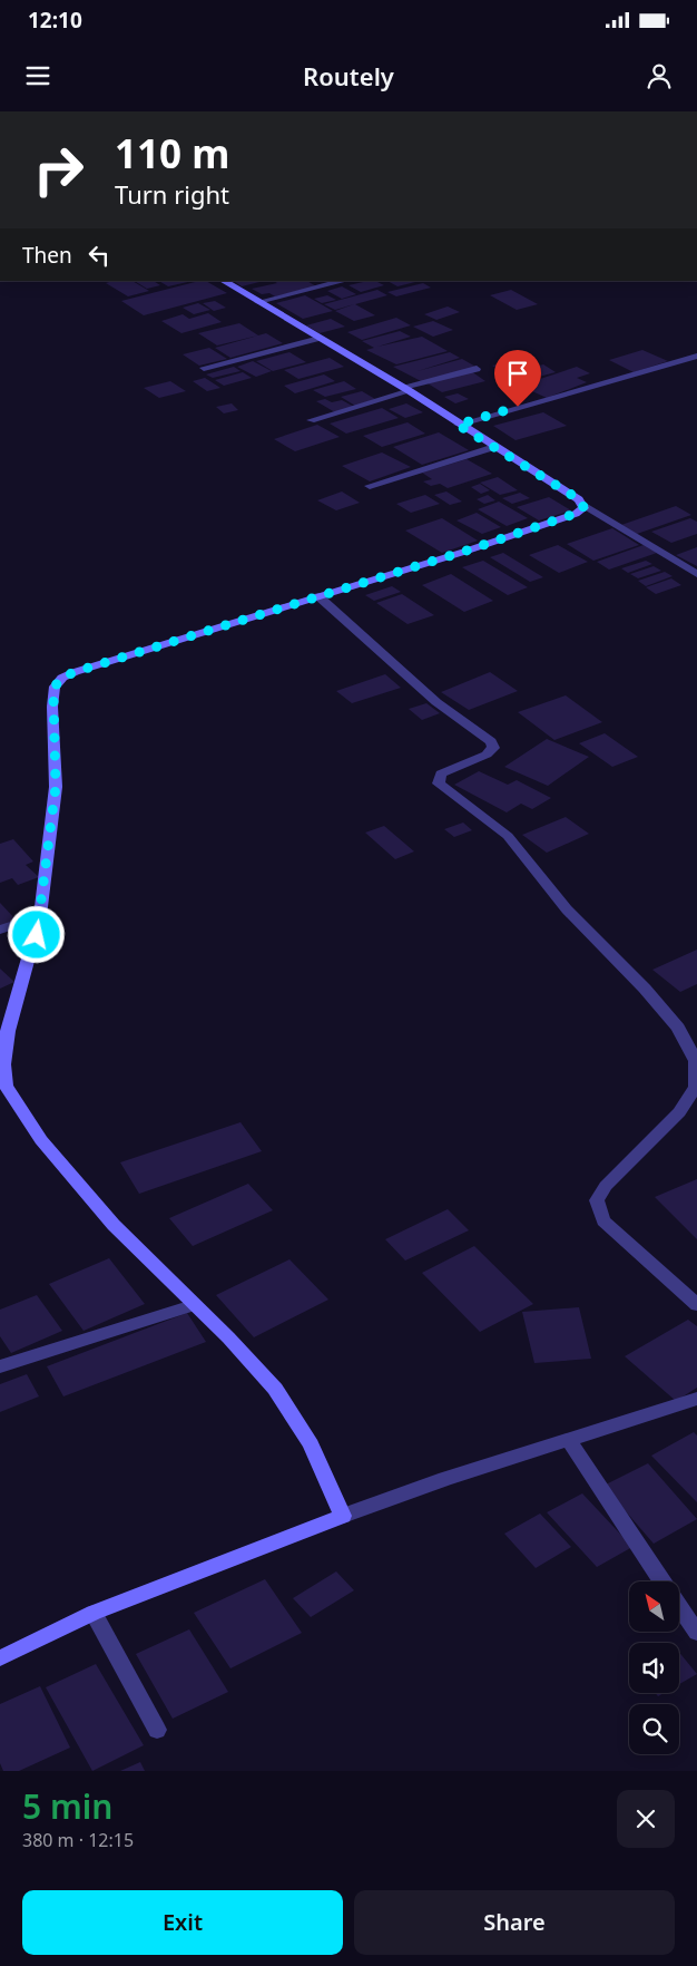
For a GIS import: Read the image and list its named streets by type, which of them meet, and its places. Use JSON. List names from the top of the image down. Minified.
{"north":"top left","page":{"status":"12:10","header":"Routely","turn":["110 m","Turn right"],"then":"Then","heading":["5 min","380 m · 12:15"],"buttons":["Exit","Share"]}}
